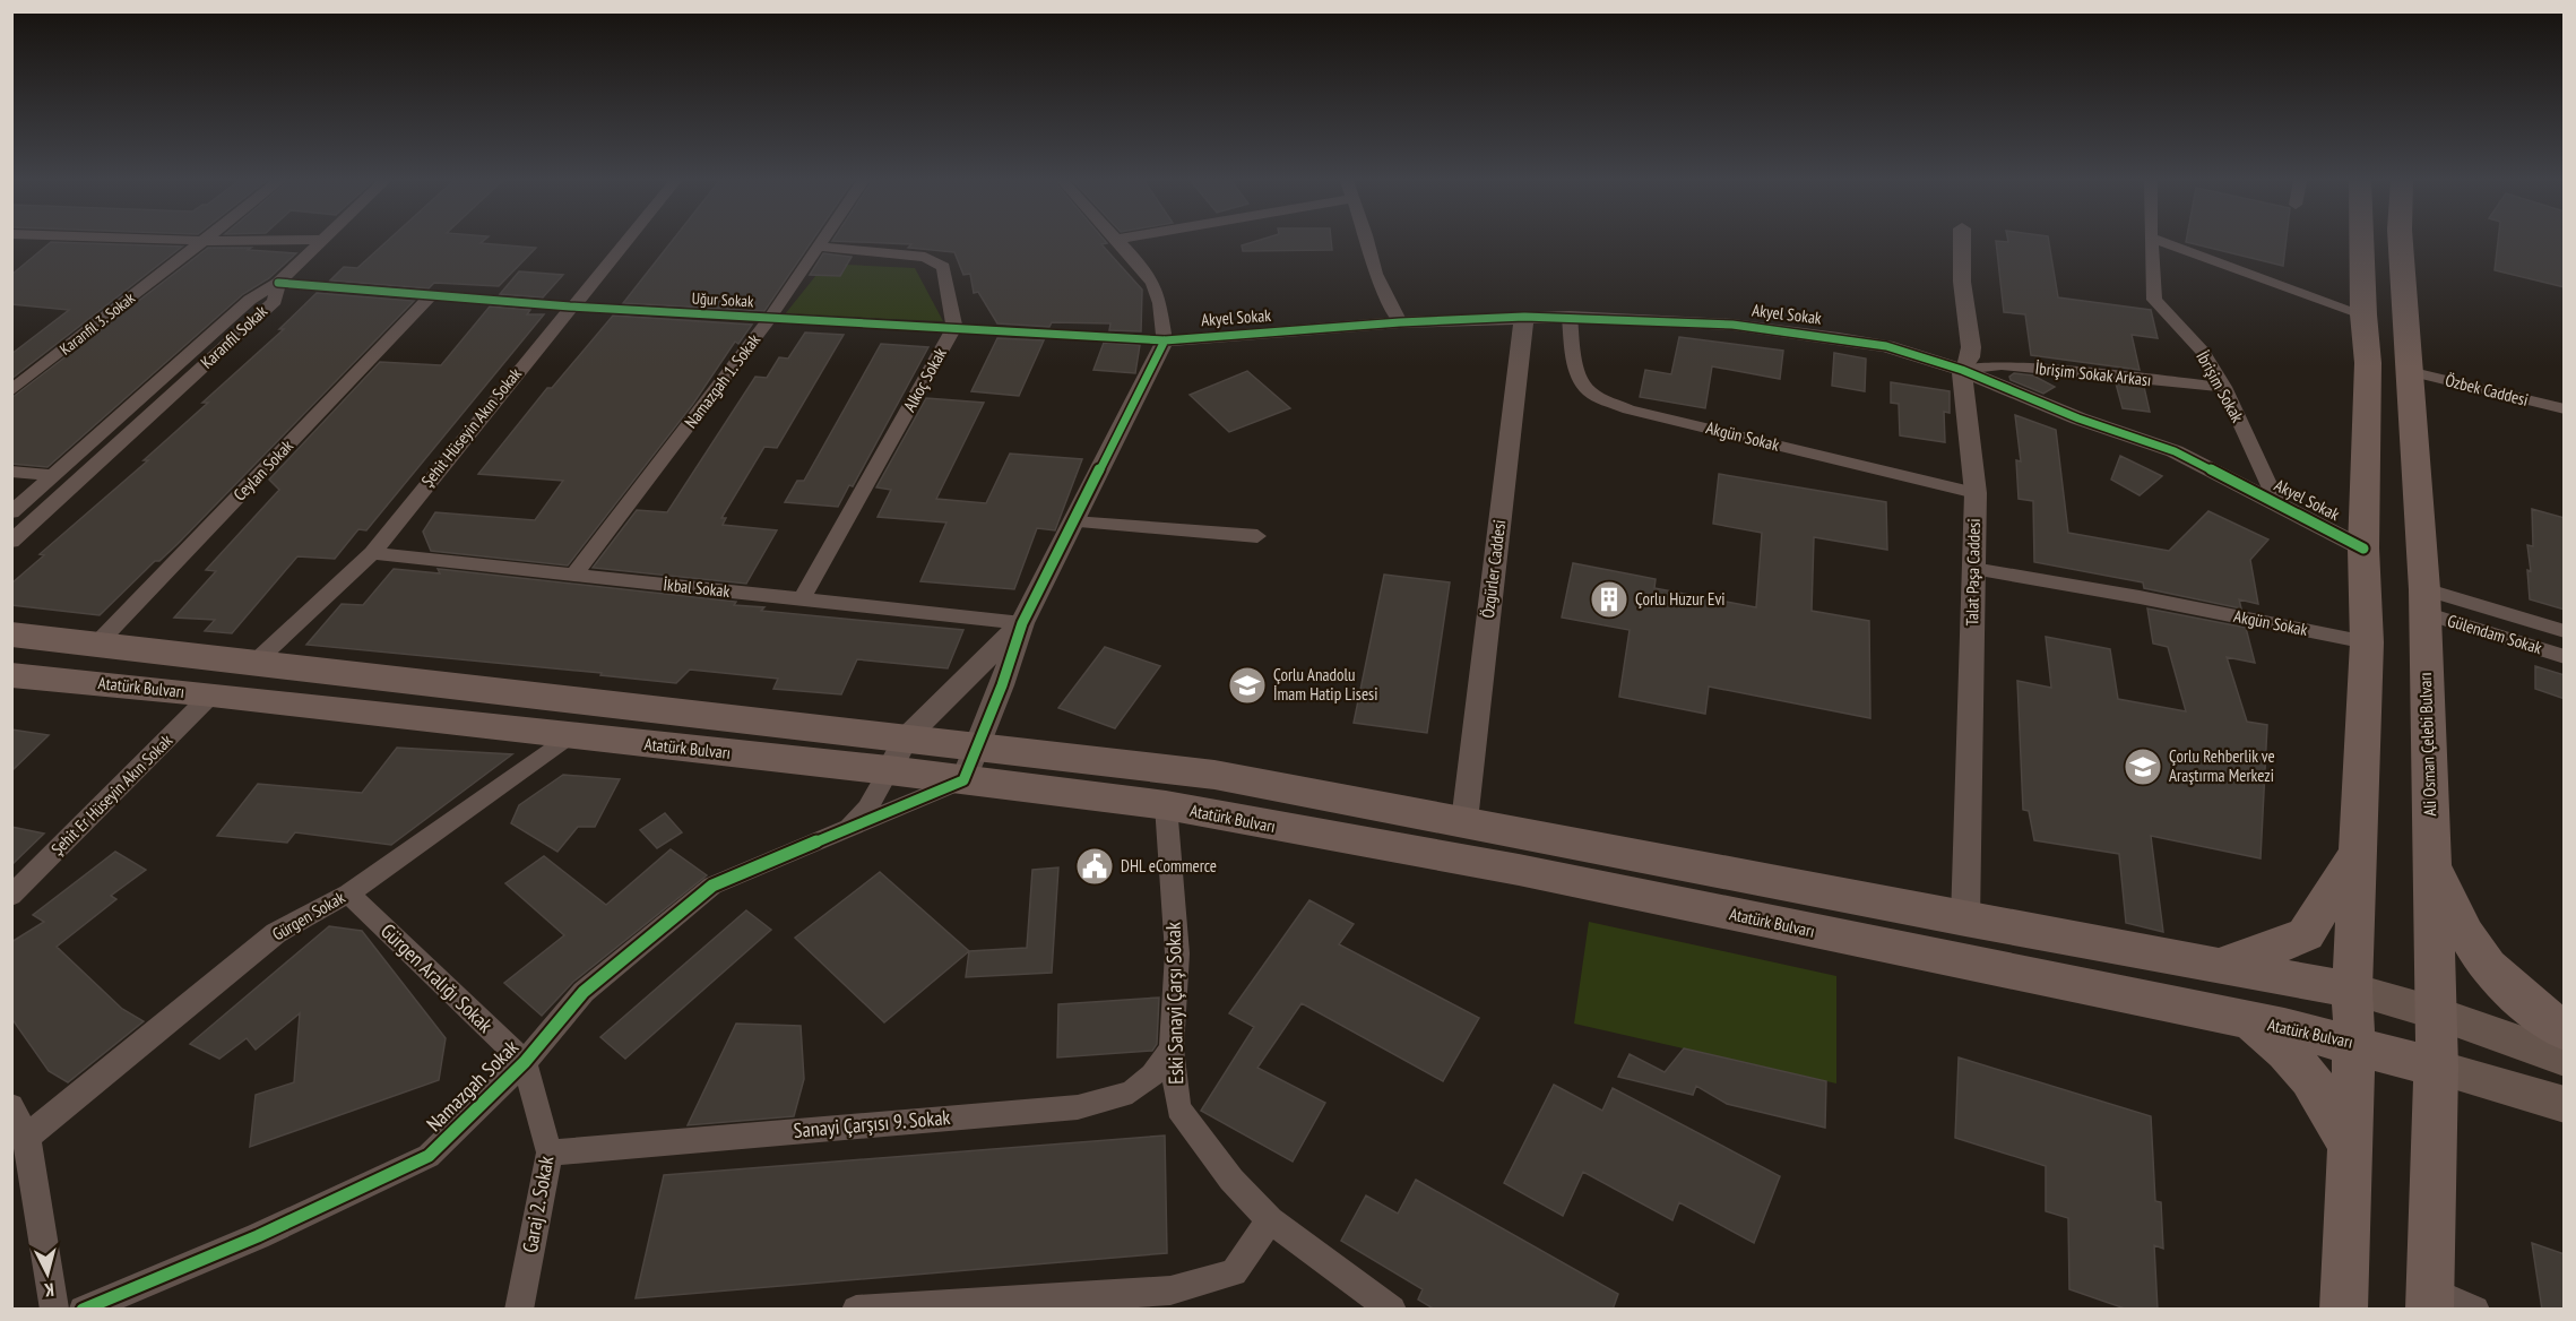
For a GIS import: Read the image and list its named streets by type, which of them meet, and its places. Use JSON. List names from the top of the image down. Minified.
{"streets":{"main road":["Atatürk Bulvarı","Ali Osman Çelebi Bulvarı"],"street":["Uğur Sokak","Akyel Sokak","Karanfil 3. Sokak","Karanfil Sokak","İbrişim Sokak Arkası","Alkoç Sokak","Namazgah 1. Sokak","İbrişim Sokak","Özbek Caddesi","Şehit Hüseyin Akın Sokak","Akgün Sokak","Ceylan Sokak","Özgürler Caddesi","Talat Paşa Caddesi","İkbal Sokak","Gülendam Sokak","Şehit Er Hüseyin Akın Sokak","Gürgen Sokak","Gürgen Aralığı Sokak","Eski Sanayi Çarşı Sokak","Namazgah Sokak","Sanayi Çarşısı 9. Sokak","Garaj 2. Sokak"]},"crossings":[["Uğur Sokak","Akyel Sokak"],["Uğur Sokak","Karanfil Sokak"],["Uğur Sokak","Alkoç Sokak"],["Uğur Sokak","Namazgah 1. Sokak"],["Uğur Sokak","Şehit Hüseyin Akın Sokak"],["Uğur Sokak","Ceylan Sokak"],["Akyel Sokak","İbrişim Sokak Arkası"],["Akyel Sokak","İbrişim Sokak"],["Akyel Sokak","Akgün Sokak"],["Akyel Sokak","Özgürler Caddesi"],["Akyel Sokak","Talat Paşa Caddesi"],["İbrişim Sokak Arkası","İbrişim Sokak"],["İbrişim Sokak Arkası","Talat Paşa Caddesi"],["Alkoç Sokak","İkbal Sokak"],["Namazgah 1. Sokak","İkbal Sokak"],["Özbek Caddesi","Ali Osman Çelebi Bulvarı"],["Şehit Hüseyin Akın Sokak","İkbal Sokak"],["Şehit Hüseyin Akın Sokak","Atatürk Bulvarı"],["Akgün Sokak","Talat Paşa Caddesi"],["Ceylan Sokak","Atatürk Bulvarı"],["Özgürler Caddesi","Atatürk Bulvarı"],["Talat Paşa Caddesi","Atatürk Bulvarı"],["Gülendam Sokak","Ali Osman Çelebi Bulvarı"],["Atatürk Bulvarı","Ali Osman Çelebi Bulvarı"],["Atatürk Bulvarı","Şehit Er Hüseyin Akın Sokak"],["Atatürk Bulvarı","Gürgen Sokak"],["Atatürk Bulvarı","Eski Sanayi Çarşı Sokak"],["Atatürk Bulvarı","Namazgah Sokak"],["Gürgen Sokak","Gürgen Aralığı Sokak"],["Gürgen Aralığı Sokak","Namazgah Sokak"],["Gürgen Aralığı Sokak","Garaj 2. Sokak"],["Eski Sanayi Çarşı Sokak","Sanayi Çarşısı 9. Sokak"],["Namazgah Sokak","Garaj 2. Sokak"],["Sanayi Çarşısı 9. Sokak","Garaj 2. Sokak"]],"places":{"building":["Çorlu Huzur Evi"],"school or university":["Çorlu Anadolu İmam Hatip Lisesi","Çorlu Rehberlik ve Araştırma Merkezi"],"public building":["DHL eCommerce"]},"north":"bottom"}
